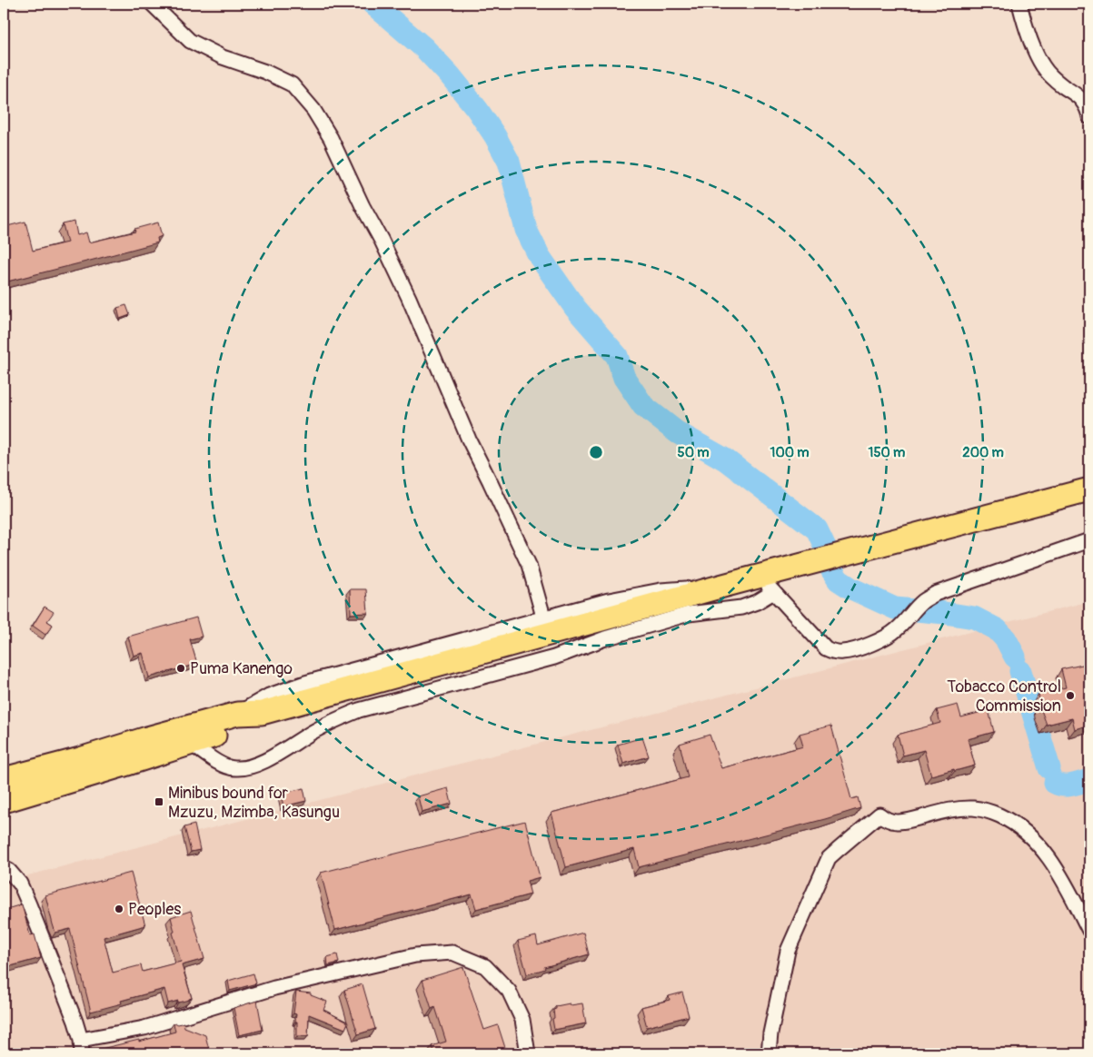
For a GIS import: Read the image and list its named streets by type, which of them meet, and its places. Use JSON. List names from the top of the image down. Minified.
{"places":{"other":["Puma Kanengo","Tobacco Control Commission","Peoples"],"transit":["Minibus bound for Mzuzu, Mzimba, Kasungu"]},"rings":["50 m","100 m","150 m","200 m"]}
